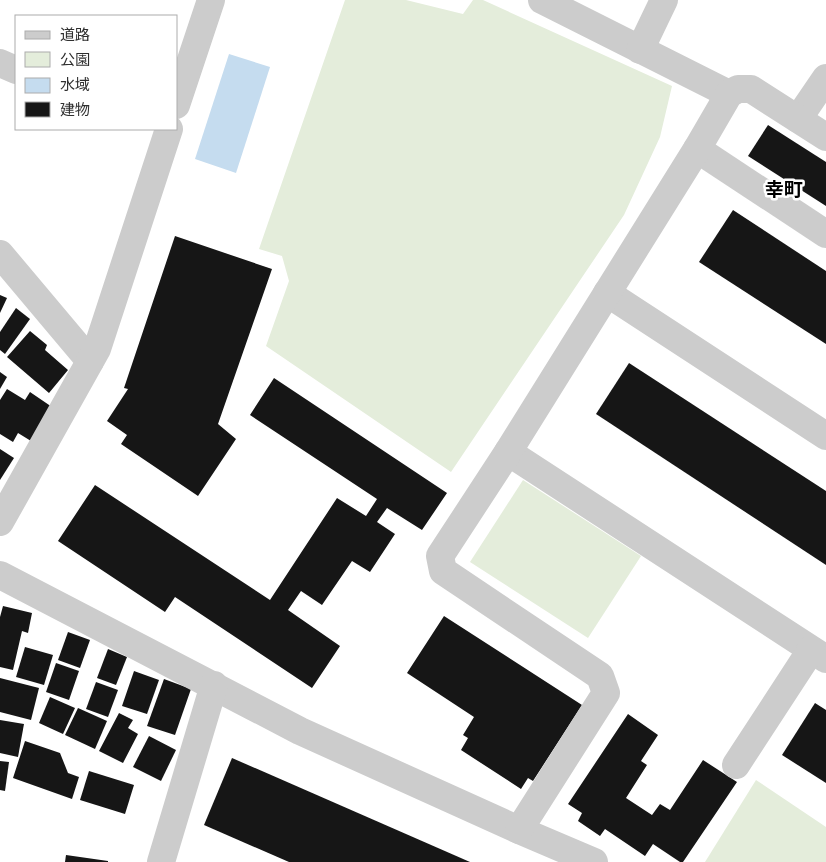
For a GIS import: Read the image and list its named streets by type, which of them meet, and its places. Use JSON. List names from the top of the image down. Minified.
{"districts":["幸町"],"legend":["道路","公園","水域","建物"]}
